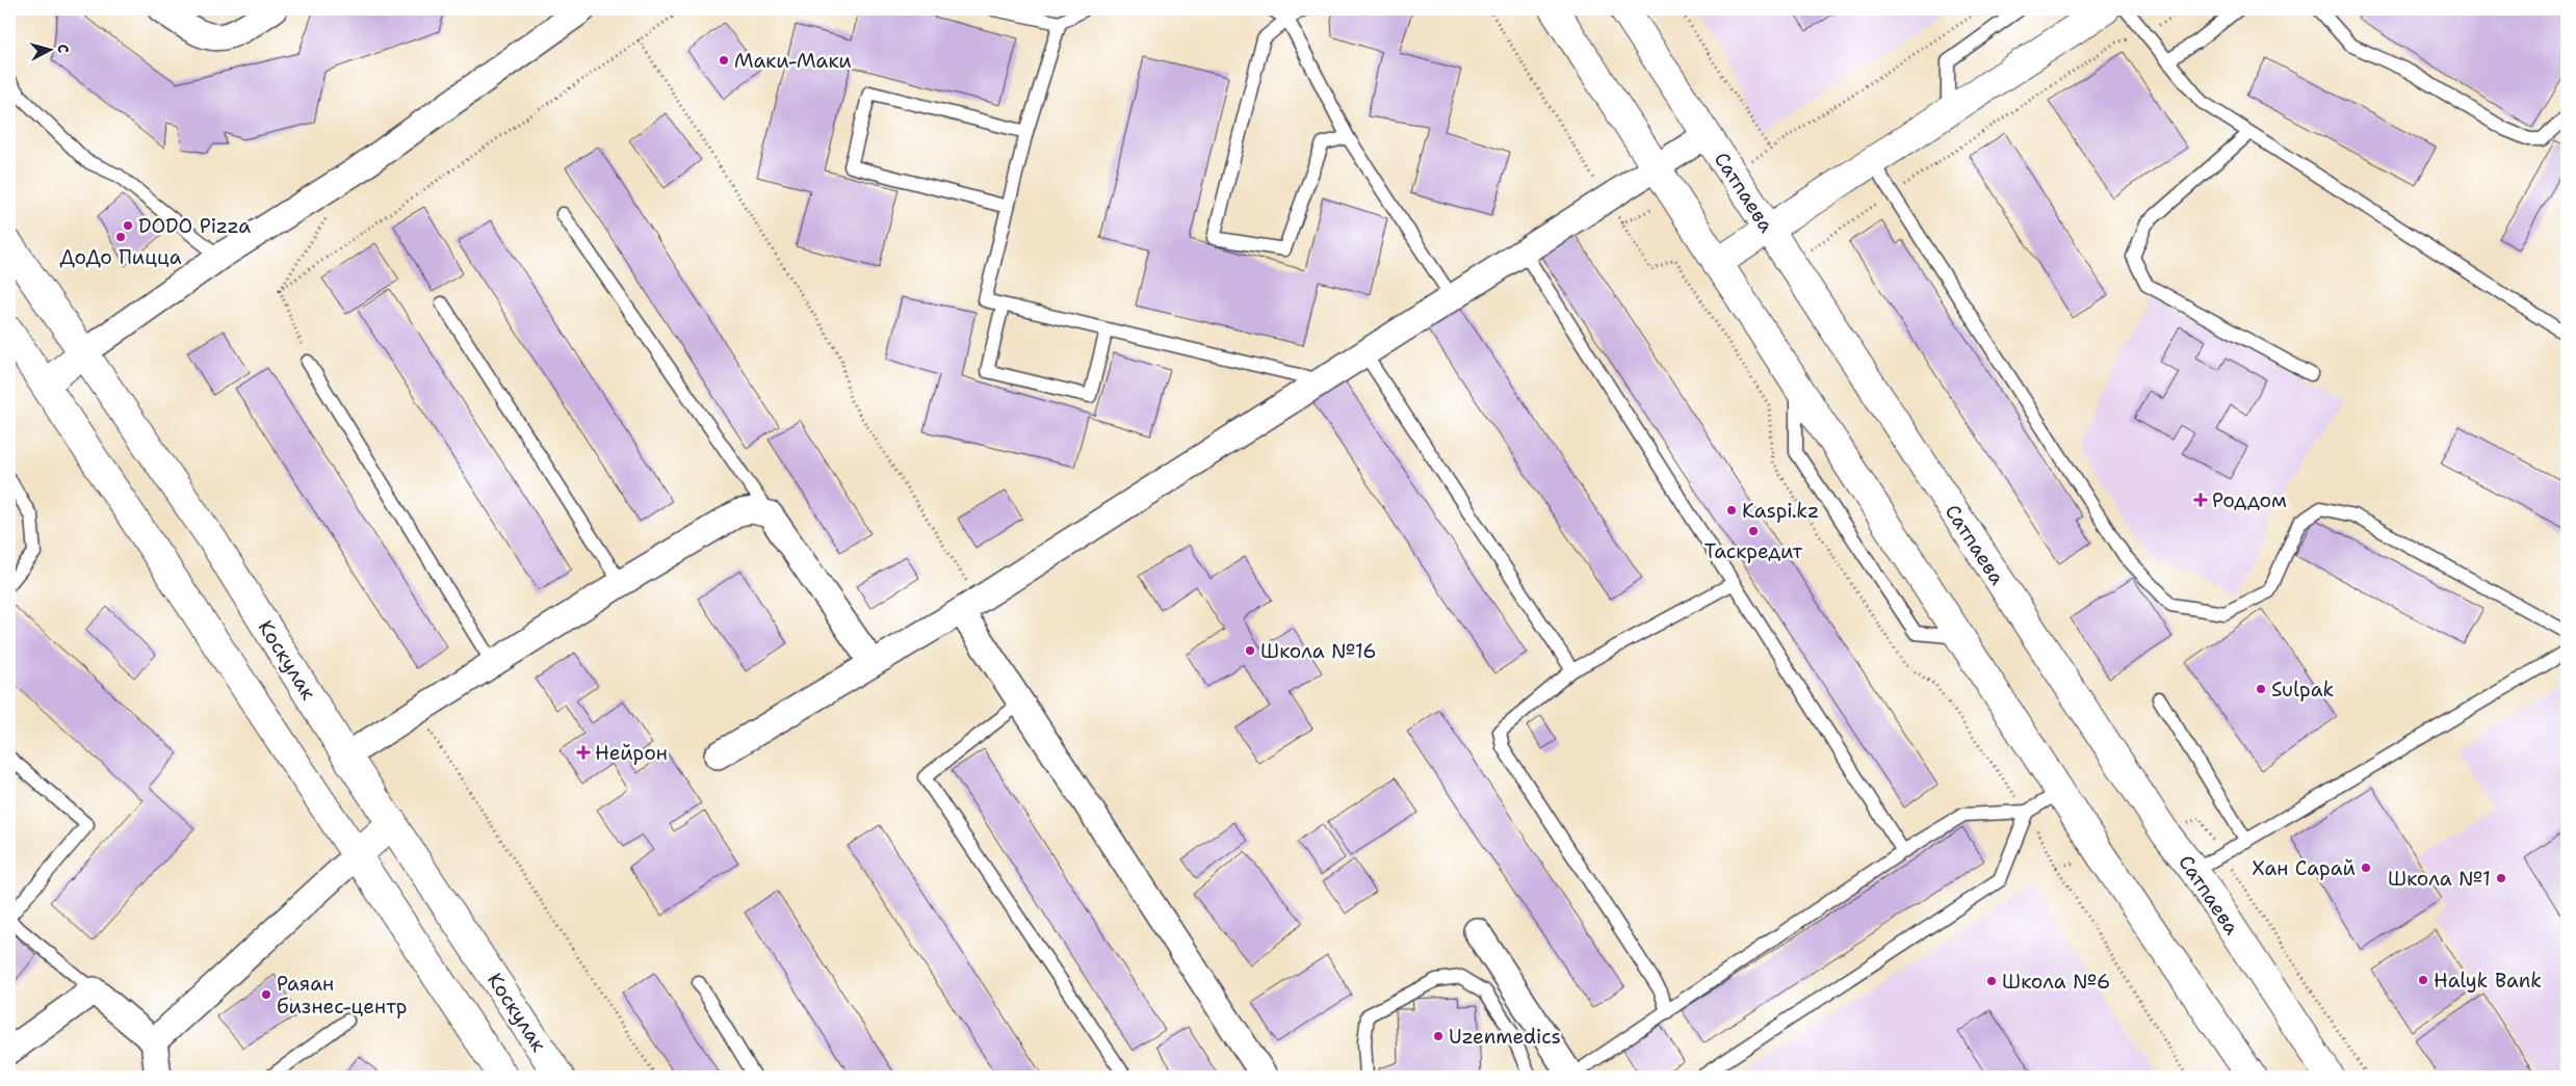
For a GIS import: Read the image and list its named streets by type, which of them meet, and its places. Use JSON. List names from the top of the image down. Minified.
{"streets":{"street":["Сатпаева","Коскулак"]},"places":{"other":["Маки-Маки","DODO Pizza","ДоДо Пицца","Kaspi.kz","Таскредит","Школа №16","Sulpak","Хан Сарай","Школа №1","Halyk Bank","Школа №6","Раяан бизнес-центр","Uzenmedics"],"health":["Роддом","Нейрон"]},"north":"right"}
